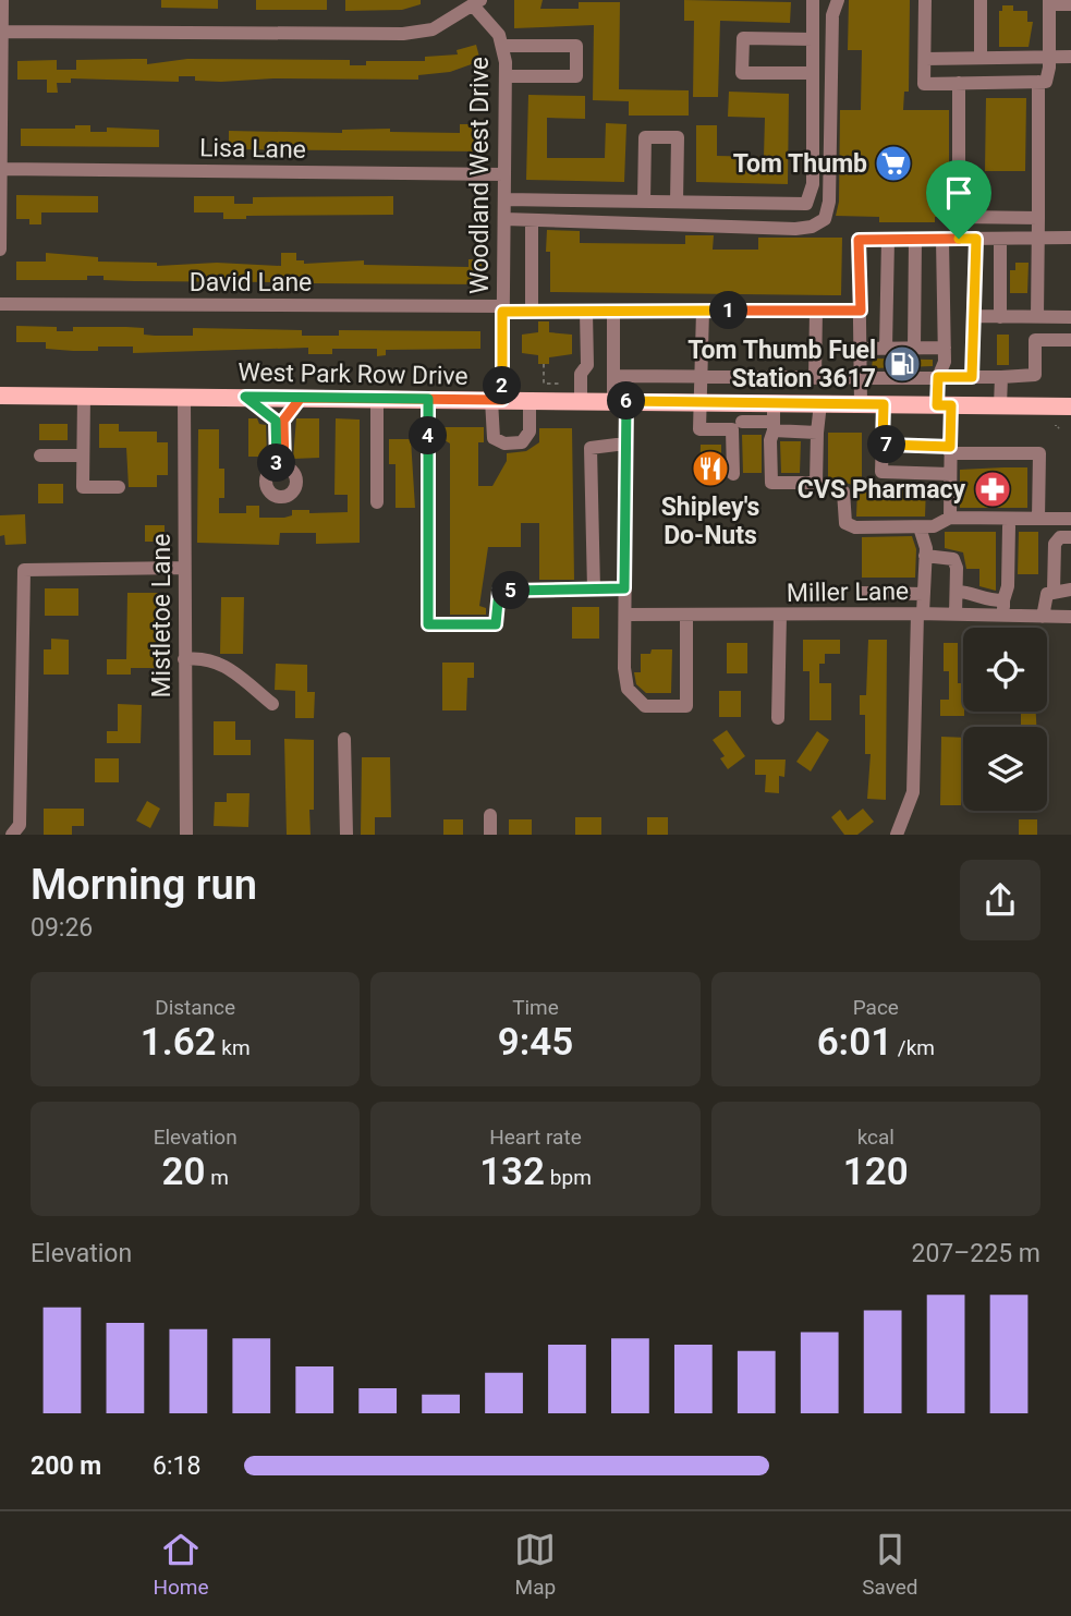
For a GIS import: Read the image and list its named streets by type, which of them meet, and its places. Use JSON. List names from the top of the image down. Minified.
{"streets":{"main road":["West Park Row Drive"],"street":["Lisa Lane","Woodland West Drive","David Lane","Miller Lane","Mistletoe Lane"]},"crossings":[["Lisa Lane","Woodland West Drive"],["Woodland West Drive","David Lane"],["Woodland West Drive","West Park Row Drive"],["West Park Row Drive","Mistletoe Lane"]],"places":{"supermarket":["Tom Thumb"],"fuel station":["Tom Thumb Fuel Station 3617"],"restaurant":["Shipley's Do-Nuts"],"pharmacy":["CVS Pharmacy"]},"page":{"pins":["1","2","6","4","7","3","5"],"heading":["Morning run","09:26"],"stats":[["Distance","1.62 km"],["Time","9:45"],["Pace","6:01 /km"],["Elevation","20 m"],["Heart rate","132 bpm"],["kcal","120"]],"chart":["Elevation","207–225 m"],"list":[{"name":"200 m","note":"6:18"}],"tabs":["Home","Map","Saved"]}}
